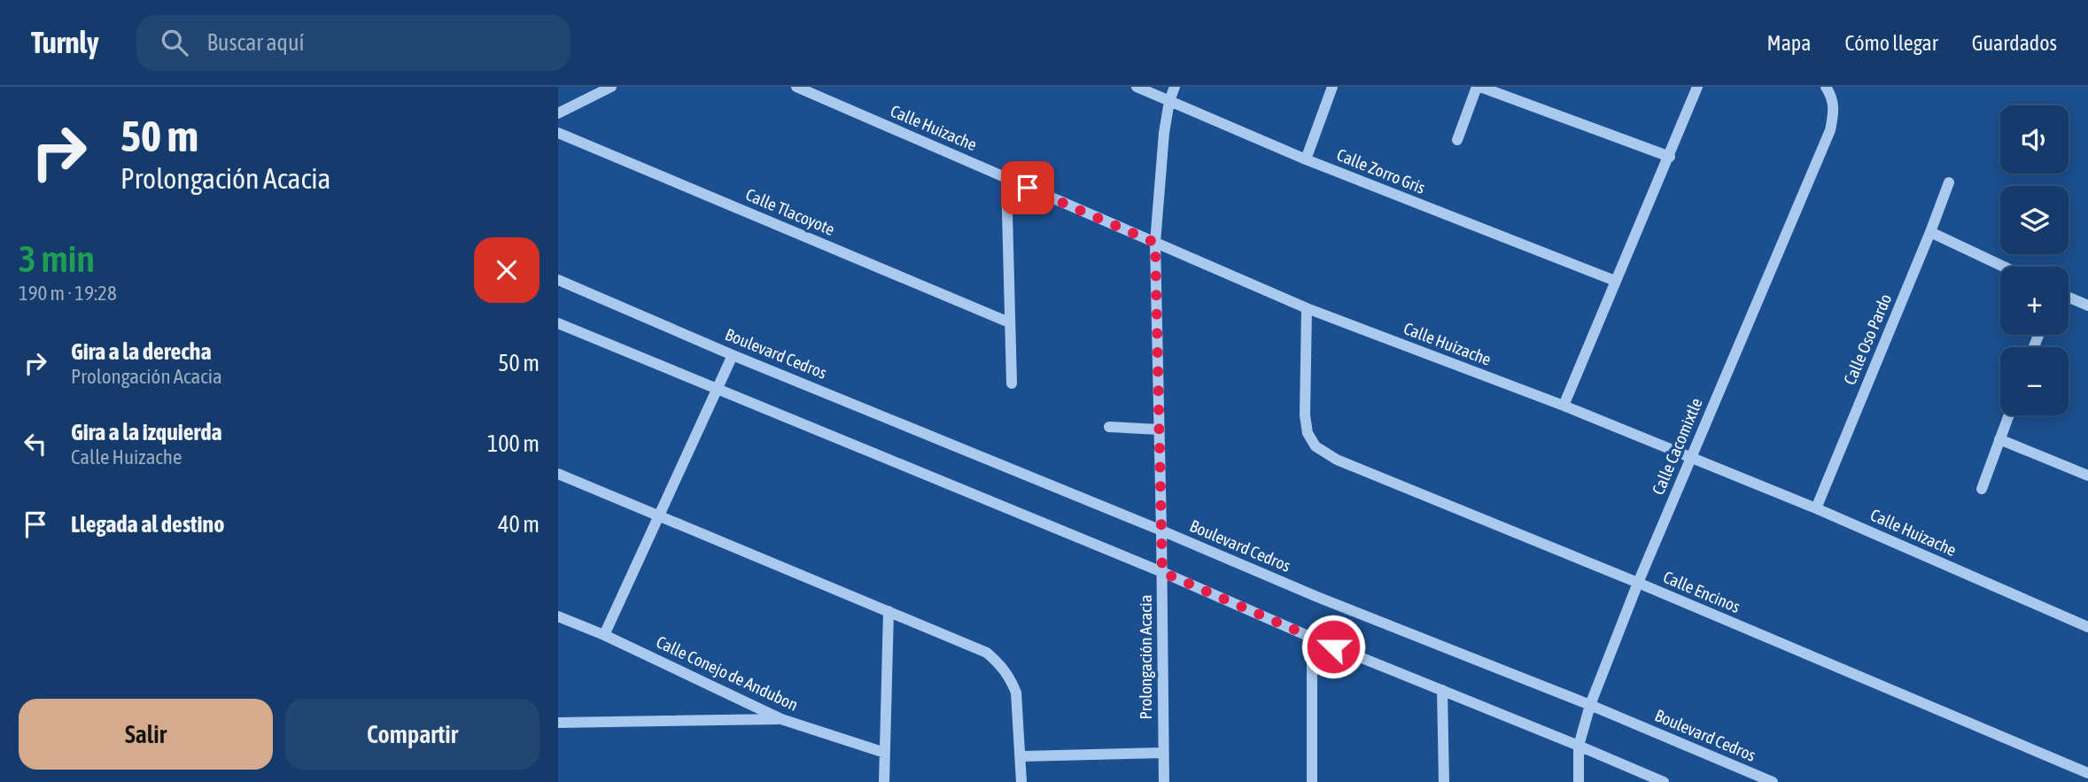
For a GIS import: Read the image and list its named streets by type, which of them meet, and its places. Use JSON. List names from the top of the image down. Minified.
{"streets":{"street":["Calle Huizache","Calle Zorro Gris","Calle Tlacoyote","Calle Oso Pardo","Boulevard Cedros","Calle Cacomixtle","Calle Encinos","Prolongación Acacia","Calle Conejo de Andubon"]},"crossings":[["Calle Huizache","Calle Oso Pardo"],["Calle Huizache","Calle Cacomixtle"],["Calle Huizache","Calle Encinos"],["Calle Huizache","Prolongación Acacia"],["Calle Zorro Gris","Prolongación Acacia"],["Boulevard Cedros","Calle Cacomixtle"],["Boulevard Cedros","Prolongación Acacia"],["Calle Cacomixtle","Calle Encinos"]],"page":{"header":"Turnly","search":"Buscar aquí","nav":["Mapa","Cómo llegar","Guardados"],"turn":["50 m","Prolongación Acacia"],"map_buttons":["+","−"],"heading":["3 min","190 m · 19:28"],"list":[{"name":"Gira a la derecha","note":"Prolongación Acacia","value":"50 m"},{"name":"Gira a la izquierda","note":"Calle Huizache","value":"100 m"},{"name":"Llegada al destino","value":"40 m"}],"buttons":["Salir","Compartir"]}}
